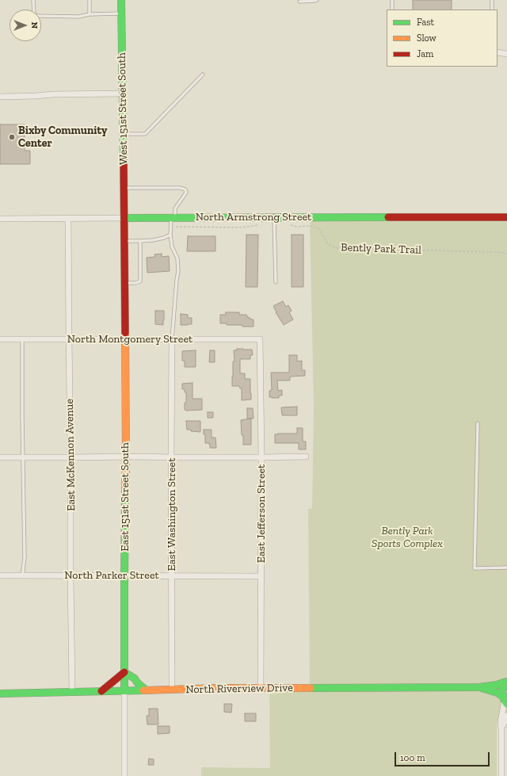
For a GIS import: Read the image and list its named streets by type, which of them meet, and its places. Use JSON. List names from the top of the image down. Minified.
{"streets":{"street":["West 151st Street South","North Armstrong Street","North Montgomery Street","East McKennon Avenue","East 151st Street South","East Jefferson Street","East Washington Street","North Parker Street","North Riverview Drive"],"path":["Bently Park Trail"]},"crossings":[["West 151st Street South","North Armstrong Street"],["West 151st Street South","East 151st Street South"],["North Armstrong Street","East McKennon Avenue"],["North Armstrong Street","East 151st Street South"],["North Montgomery Street","East McKennon Avenue"],["North Montgomery Street","East 151st Street South"],["North Montgomery Street","East Jefferson Street"],["North Montgomery Street","East Washington Street"],["East McKennon Avenue","North Parker Street"],["East McKennon Avenue","North Riverview Drive"],["East 151st Street South","North Parker Street"],["East 151st Street South","North Riverview Drive"],["East Jefferson Street","North Parker Street"],["East Jefferson Street","North Riverview Drive"],["East Washington Street","North Parker Street"],["East Washington Street","North Riverview Drive"]],"parks":["Bently Park Sports Complex"],"places":["Bixby Community Center"],"legend":["Fast","Slow","Jam"],"scale_bar":"100 m","north":"right"}
